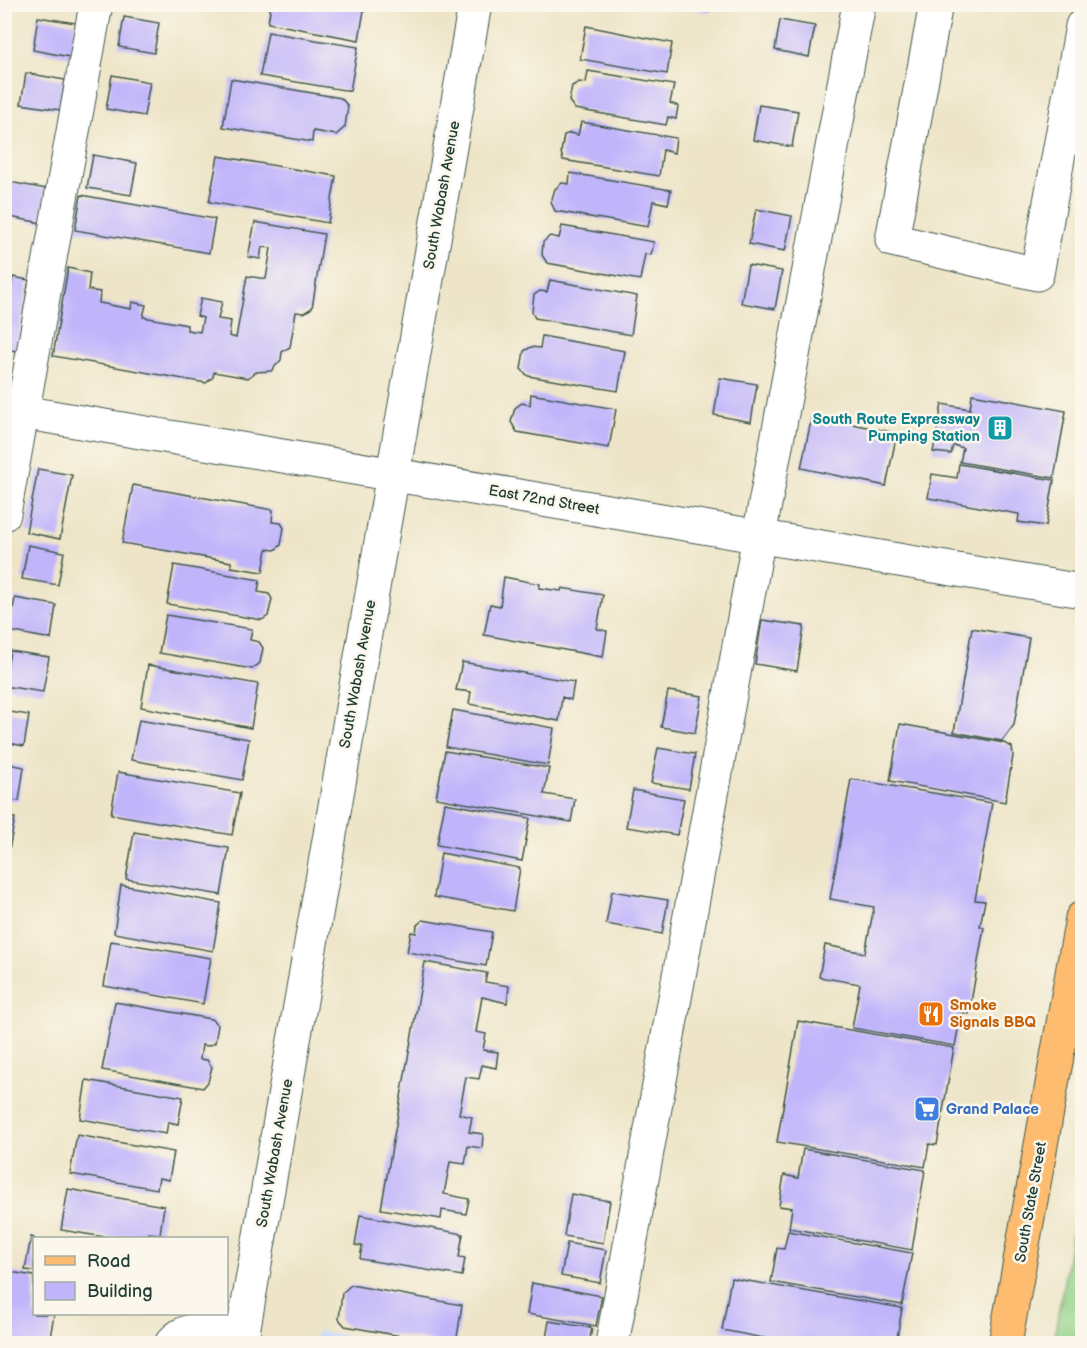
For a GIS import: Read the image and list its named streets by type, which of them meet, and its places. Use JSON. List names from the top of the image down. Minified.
{"streets":{"main road":["South State Street"],"street":["South Wabash Avenue","East 72nd Street"]},"crossings":[["South Wabash Avenue","East 72nd Street"]],"places":{"building":["South Route Expressway Pumping Station"],"restaurant":["Smoke Signals BBQ"],"supermarket":["Grand Palace"]},"legend":["Road","Building"]}
